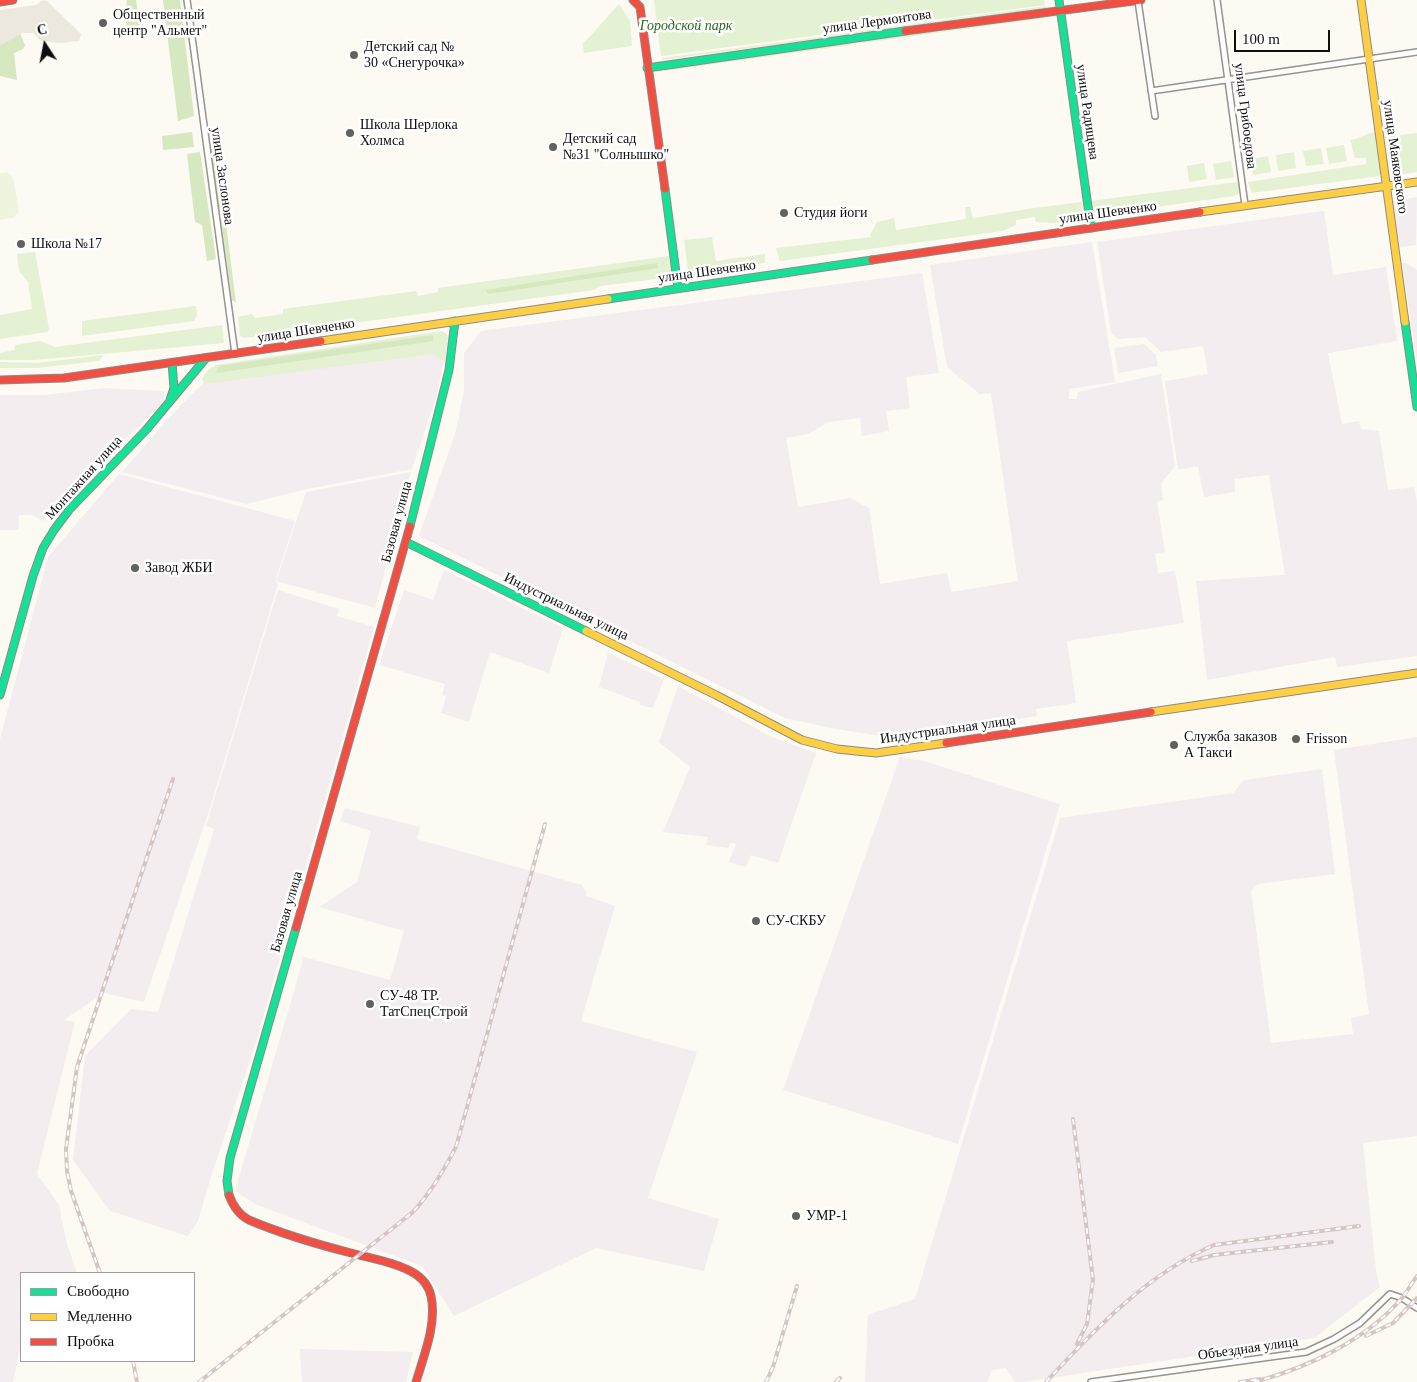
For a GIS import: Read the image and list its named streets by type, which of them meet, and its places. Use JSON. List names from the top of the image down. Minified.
{"streets":{"street":["улица Лермонтова","улица Радищева","улица Грибоедова","улица Маяковского","улица Заслонова","улица Шевченко","Монтажная улица","Базовая улица","Индустриальная улица","Объездная улица"]},"crossings":[["улица Лермонтова","улица Радищева"],["улица Радищева","улица Шевченко"],["улица Грибоедова","улица Шевченко"],["улица Маяковского","улица Шевченко"],["улица Заслонова","улица Шевченко"],["улица Шевченко","Монтажная улица"],["улица Шевченко","Базовая улица"],["Базовая улица","Индустриальная улица"]],"parks":["Городской парк"],"places":["Общественный центр \"Альмет\"","Детский сад № 30 «Снегурочка»","Школа Шерлока Холмса","Детский сад №31 \"Солнышко\"","Студия йоги","Школа №17","Завод ЖБИ","Frisson","Служба заказов А Такси","СУ-СКБУ","СУ-48 ТР. ТатСпецСтрой","УМР-1"],"legend":["Свободно","Медленно","Пробка"],"scale_bar":"100 m","north":"top"}
